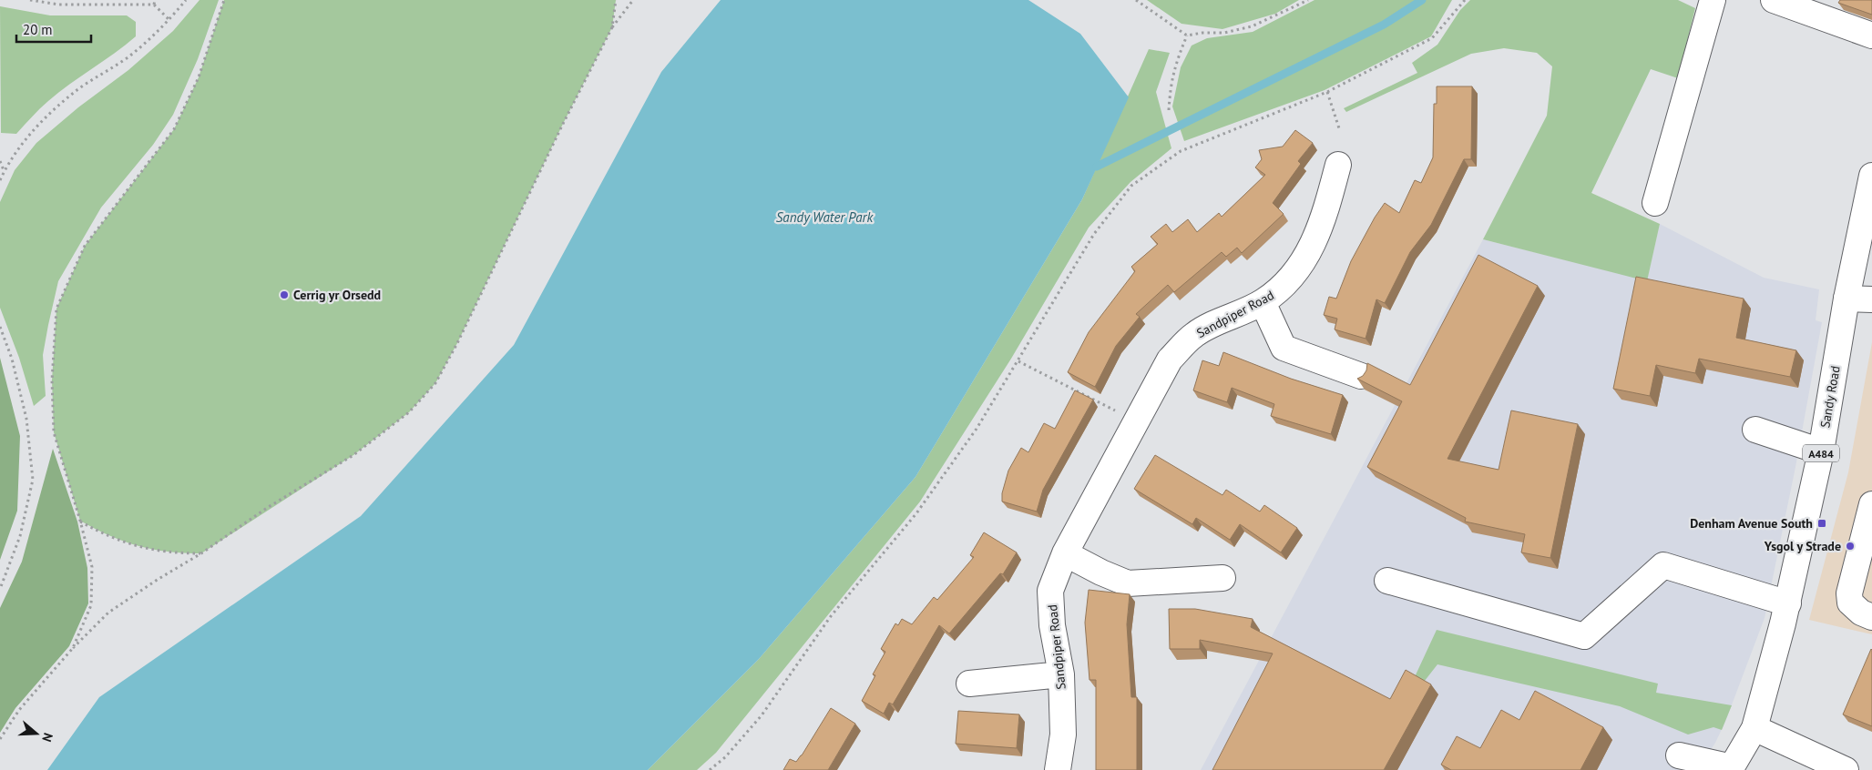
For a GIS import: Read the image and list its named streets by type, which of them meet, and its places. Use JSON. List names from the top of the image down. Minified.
{"streets":{"street":["Sandpiper Road","Sandy Road","A484"]},"water":["Sandy Water Park"],"places":{"other":["Cerrig yr Orsedd","Ysgol y Strade"],"transit":["Denham Avenue South"]},"scale_bar":"20 m","north":"right"}
